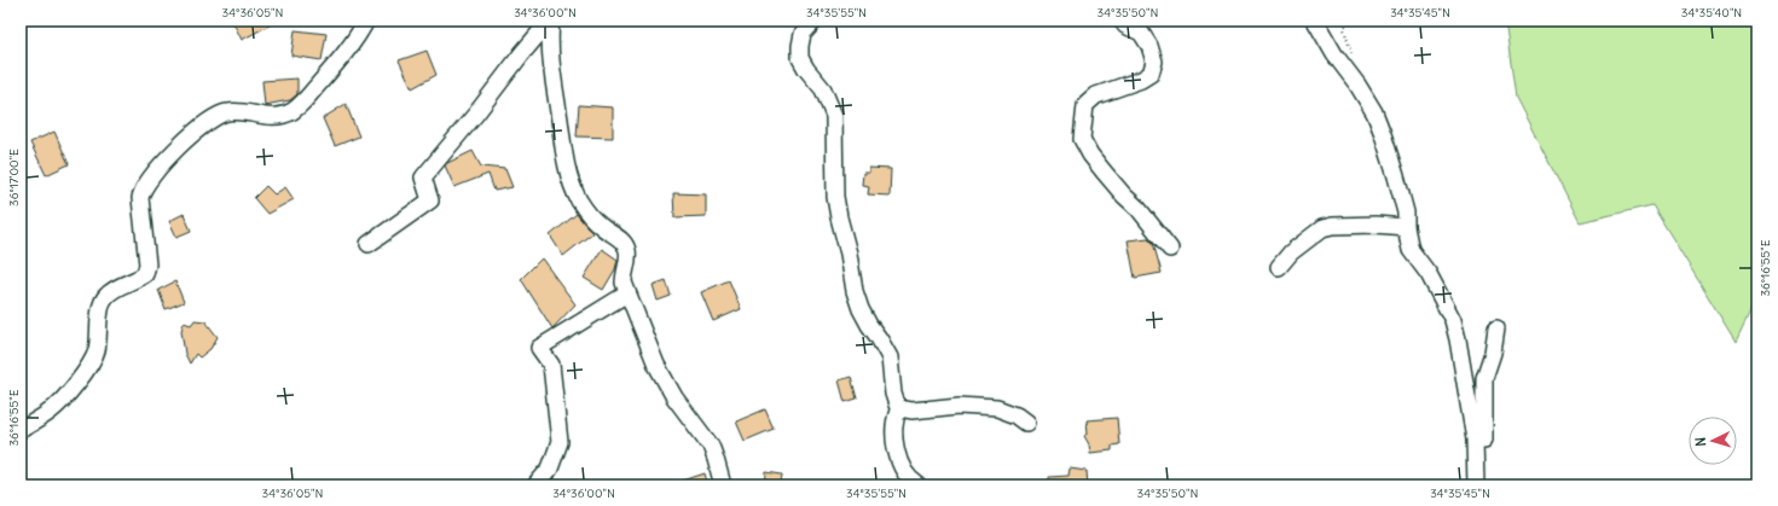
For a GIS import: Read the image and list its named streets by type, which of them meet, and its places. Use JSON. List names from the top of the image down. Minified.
{"north":"left","coordinates":["34°36'05\"N","34°36'00\"N","34°35'55\"N","34°35'50\"N","34°35'45\"N","34°35'40\"N","36°17'00\"E","36°16'55\"E"]}
